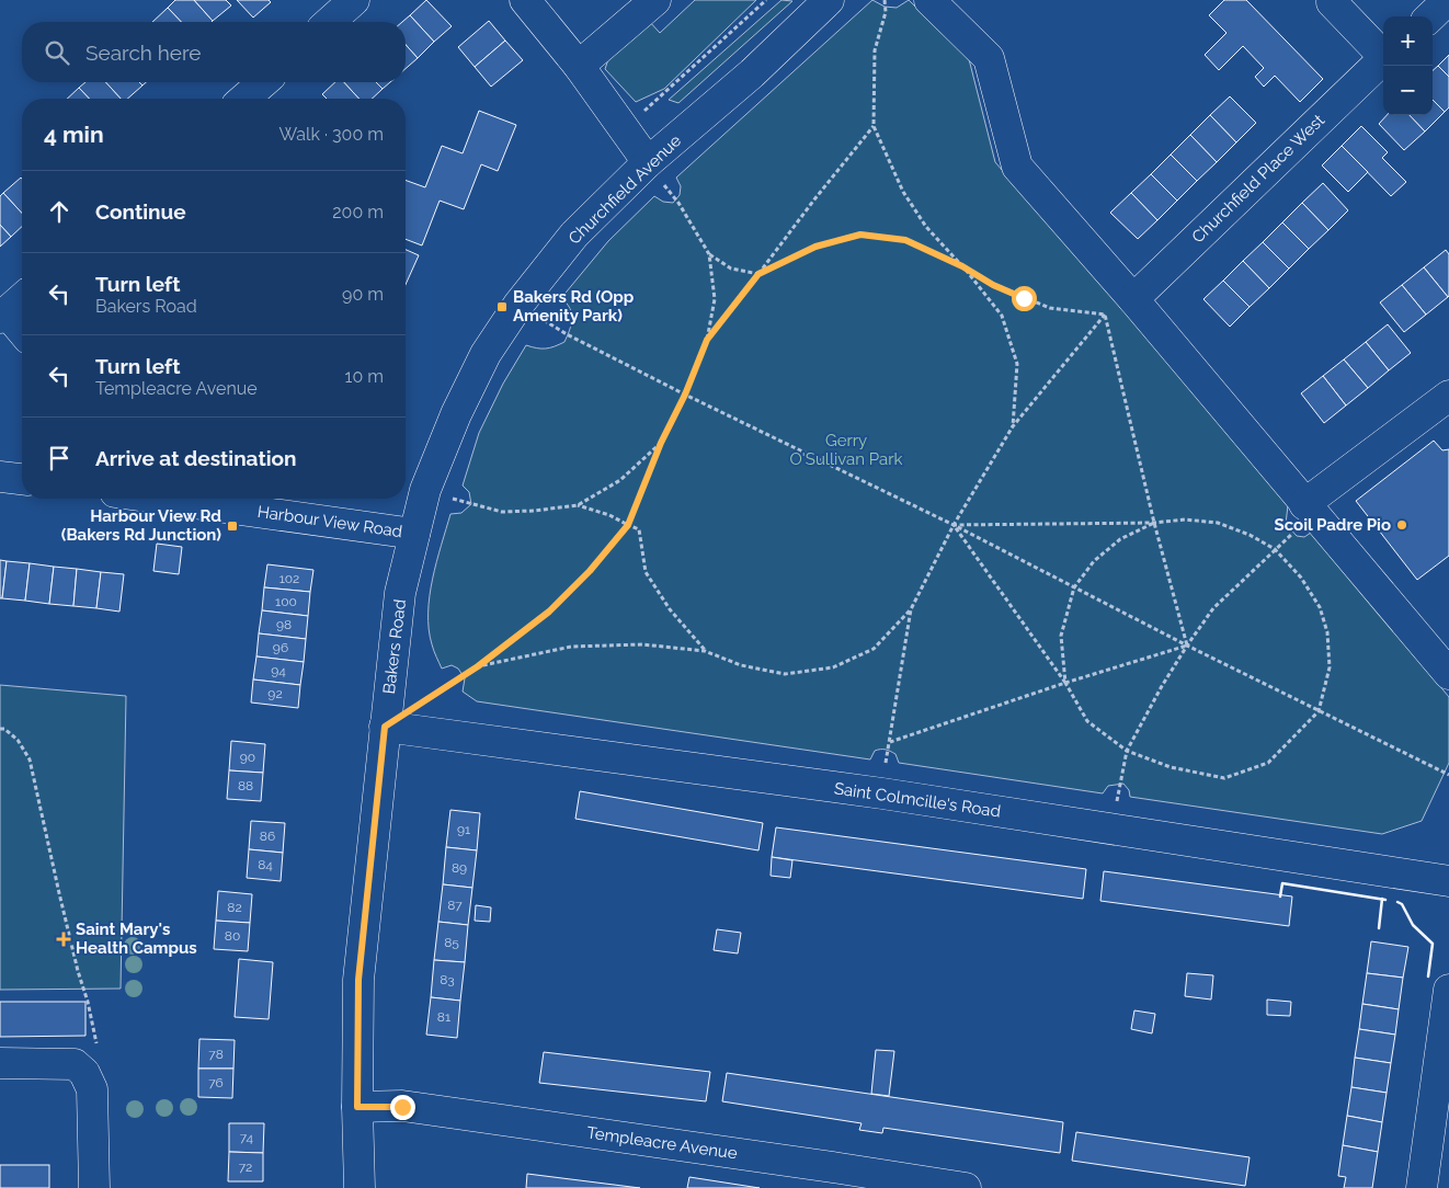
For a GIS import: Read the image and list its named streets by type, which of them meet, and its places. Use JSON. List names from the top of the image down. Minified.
{"streets":{"street":["Churchfield Place West","Churchfield Avenue","Harbour View Road","Bakers Road","Saint Colmcille's Road","Templeacre Avenue"]},"crossings":[["Churchfield Avenue","Harbour View Road"],["Churchfield Avenue","Bakers Road"],["Harbour View Road","Bakers Road"],["Bakers Road","Saint Colmcille's Road"],["Bakers Road","Templeacre Avenue"]],"parks":["Gerry O'Sullivan Park"],"places":{"transit":["Bakers Rd (Opp Amenity Park)","Harbour View Rd (Bakers Rd Junction)"],"other":["Scoil Padre Pio"],"health":["Saint Mary's Health Campus"]},"house_numbers":["102","100","98","96","94","92","90","88","91","86","84","89","87","82","80","85","83","81","78","76","74","72"],"page":{"map_buttons":["+","−"],"search":"Search here","heading":["4 min","Walk · 300 m"],"list":[["Continue","200 m"],["Turn left","Bakers Road","90 m"],["Turn left","Templeacre Avenue","10 m"],"Arrive at destination"]}}
